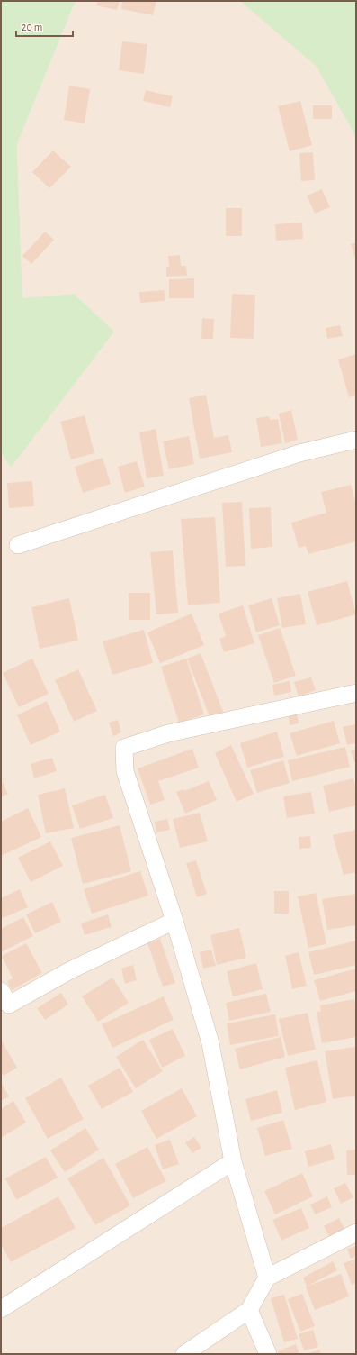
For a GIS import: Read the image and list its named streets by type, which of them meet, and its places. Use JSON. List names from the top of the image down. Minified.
{"scale_bar":"20 m"}
